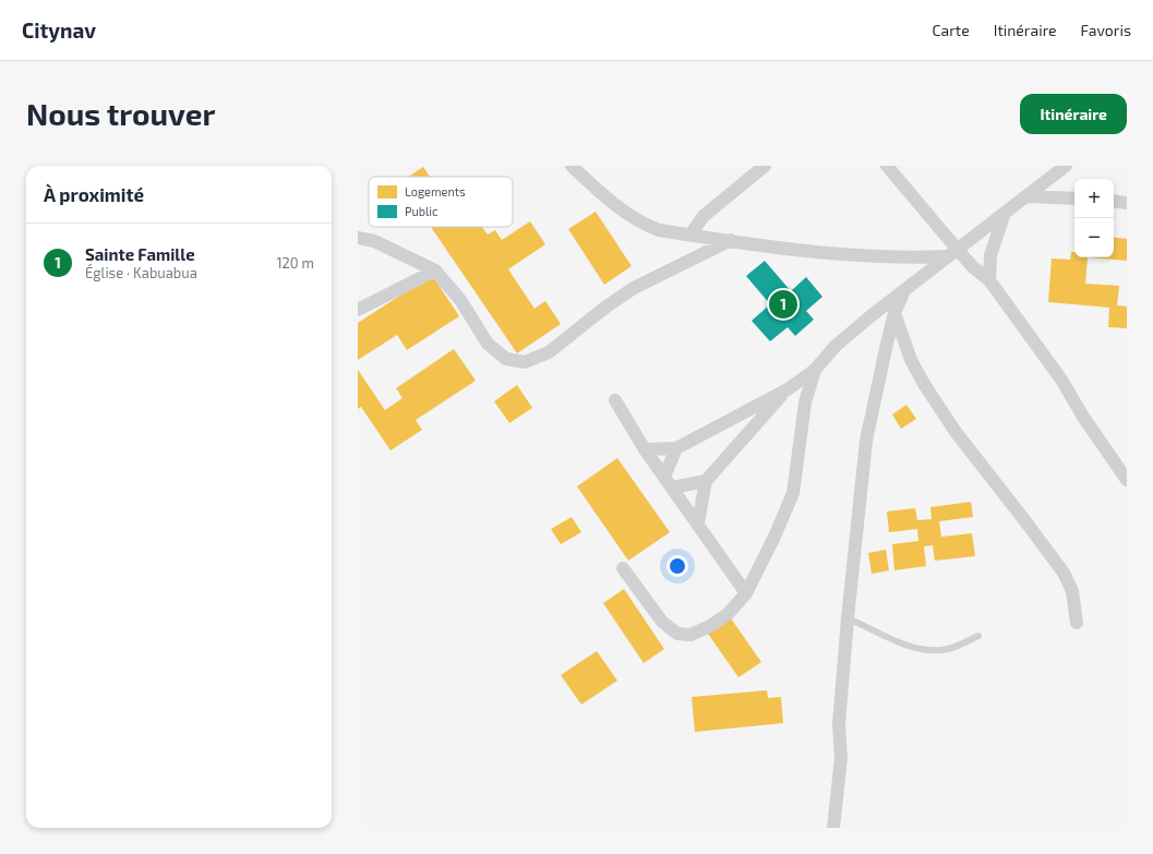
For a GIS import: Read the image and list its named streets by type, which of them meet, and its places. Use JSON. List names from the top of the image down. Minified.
{"legend":["Logements","Public"],"page":{"header":"Citynav","nav":["Carte","Itinéraire","Favoris"],"buttons":"Itinéraire","title":"Nous trouver","heading":"À proximité","map_buttons":["+","−"],"list":[{"mark":"1","name":"Sainte Famille","note":"Église · Kabuabua","value":"120 m"}],"pins":"1"}}
